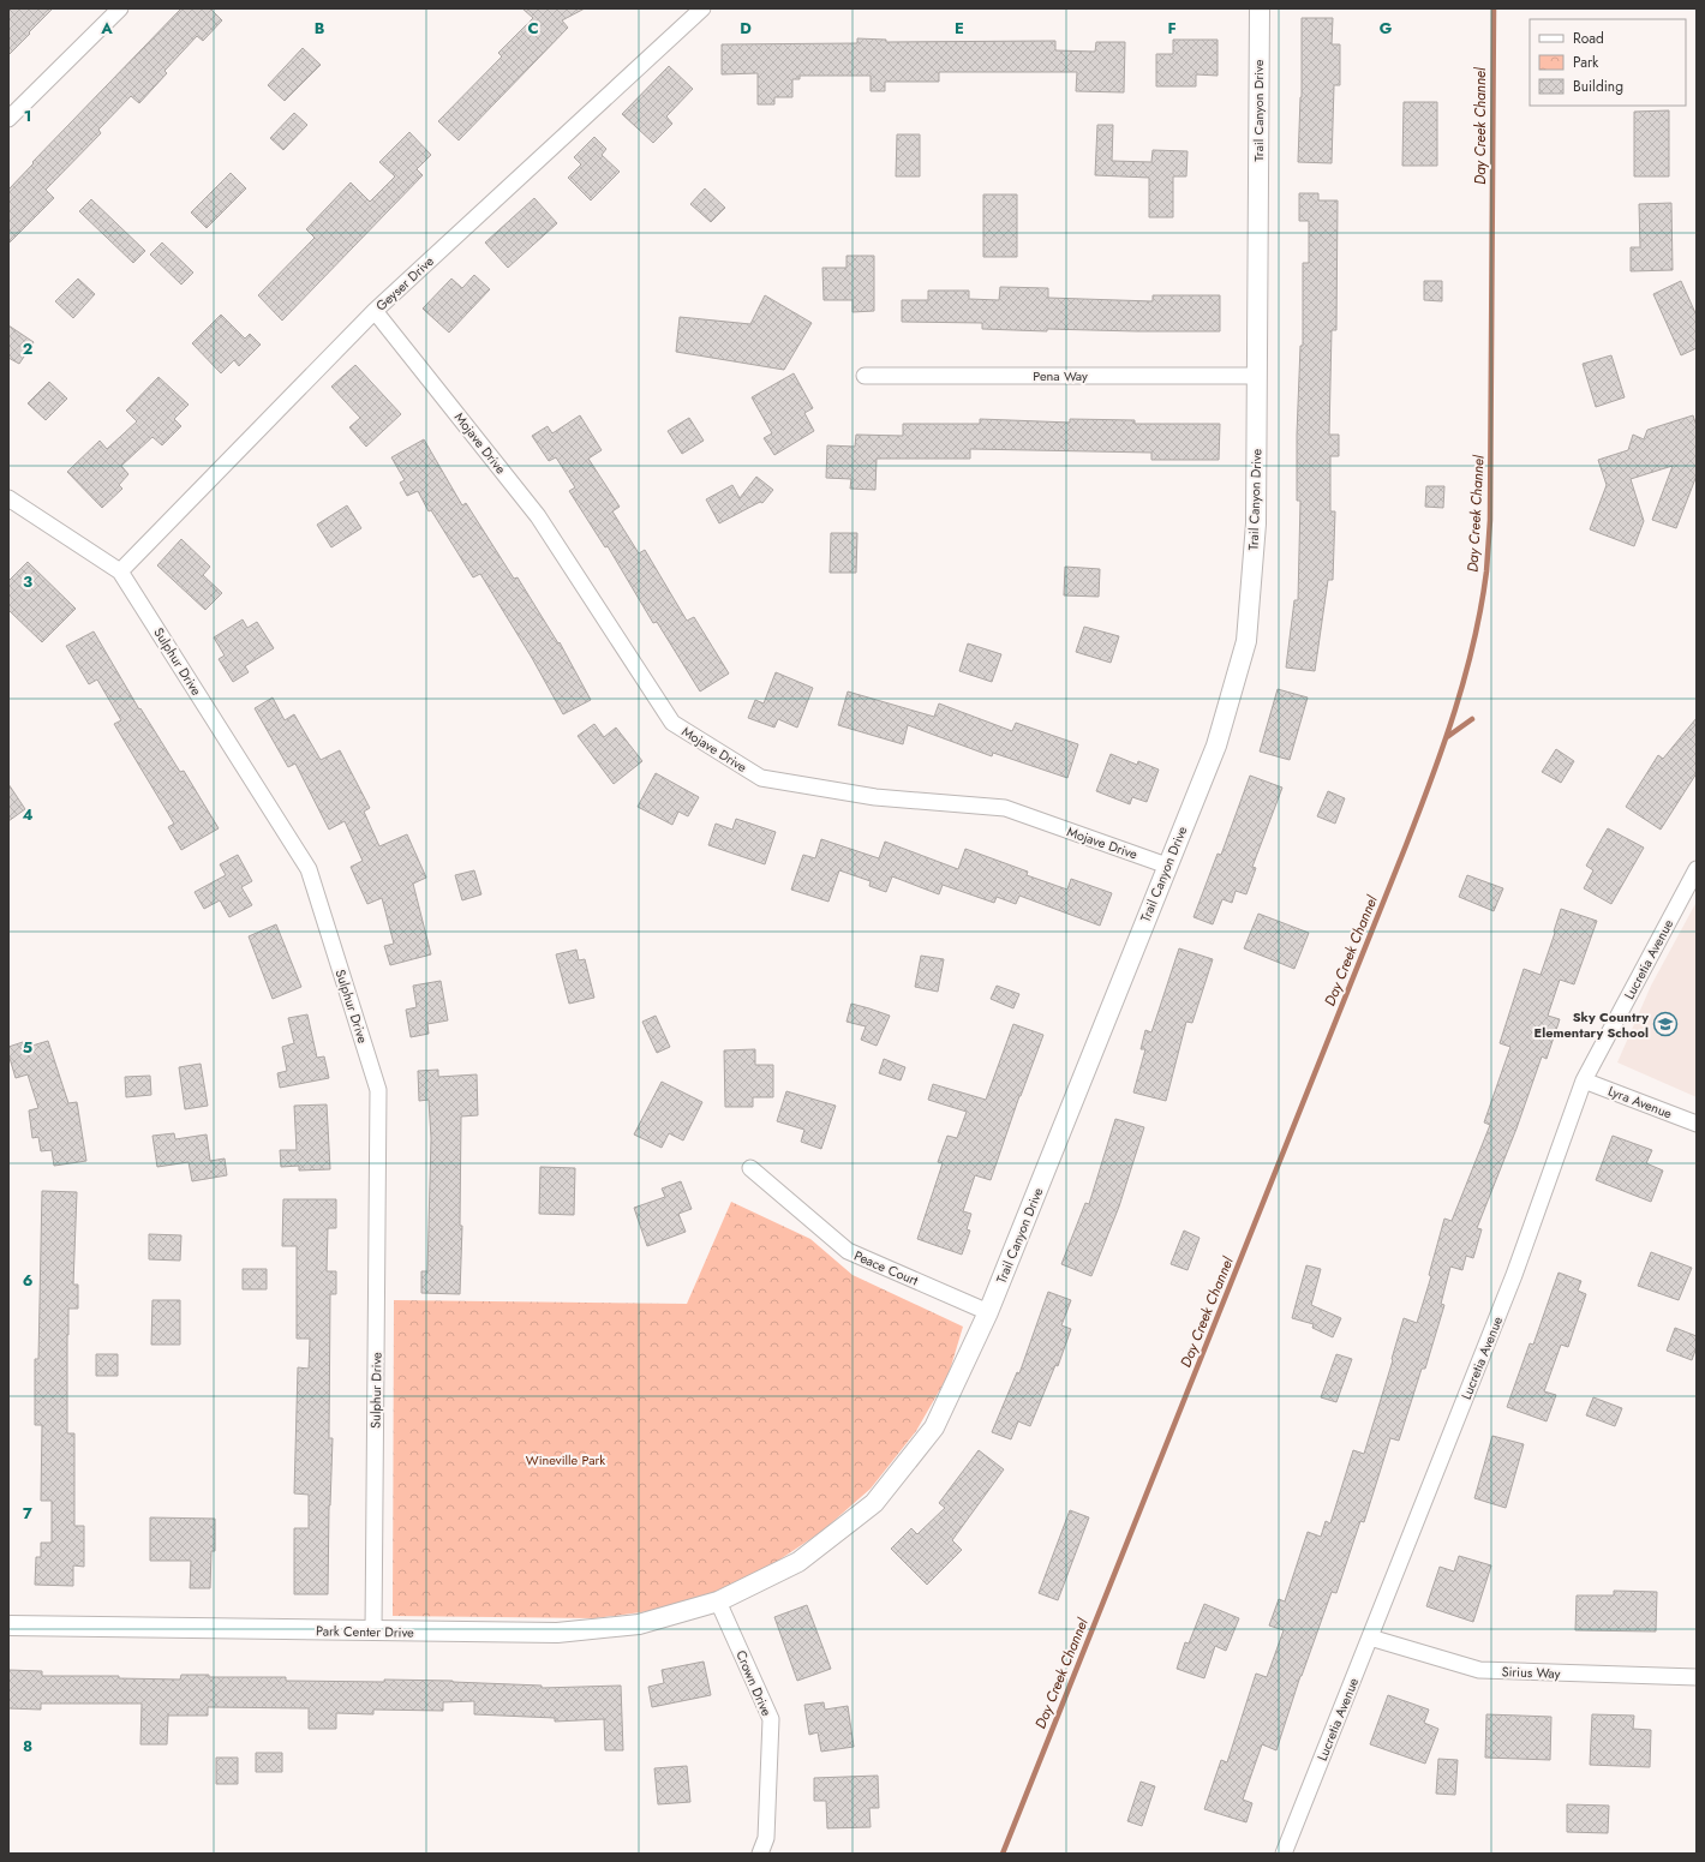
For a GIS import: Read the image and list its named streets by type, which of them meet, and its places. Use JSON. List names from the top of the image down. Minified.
{"streets":{"street":["Trail Canyon Drive","Geyser Drive","Pena Way","Mojave Drive","Sulphur Drive","Lucretia Avenue","Lyra Avenue","Peace Court","Park Center Drive","Sirius Way","Crown Drive"]},"crossings":[["Trail Canyon Drive","Pena Way"],["Trail Canyon Drive","Mojave Drive"],["Trail Canyon Drive","Peace Court"],["Trail Canyon Drive","Park Center Drive"],["Trail Canyon Drive","Crown Drive"],["Geyser Drive","Mojave Drive"],["Geyser Drive","Sulphur Drive"],["Sulphur Drive","Park Center Drive"],["Lucretia Avenue","Lyra Avenue"],["Lucretia Avenue","Sirius Way"],["Park Center Drive","Crown Drive"]],"water":["Day Creek Channel"],"parks":["Wineville Park"],"places":{"school or university":["Sky Country Elementary School"]},"legend":["Road","Park","Building"],"grid":{"columns":["A","B","C","D","E","F","G"],"rows":["1","2","3","4","5","6","7","8"]}}
